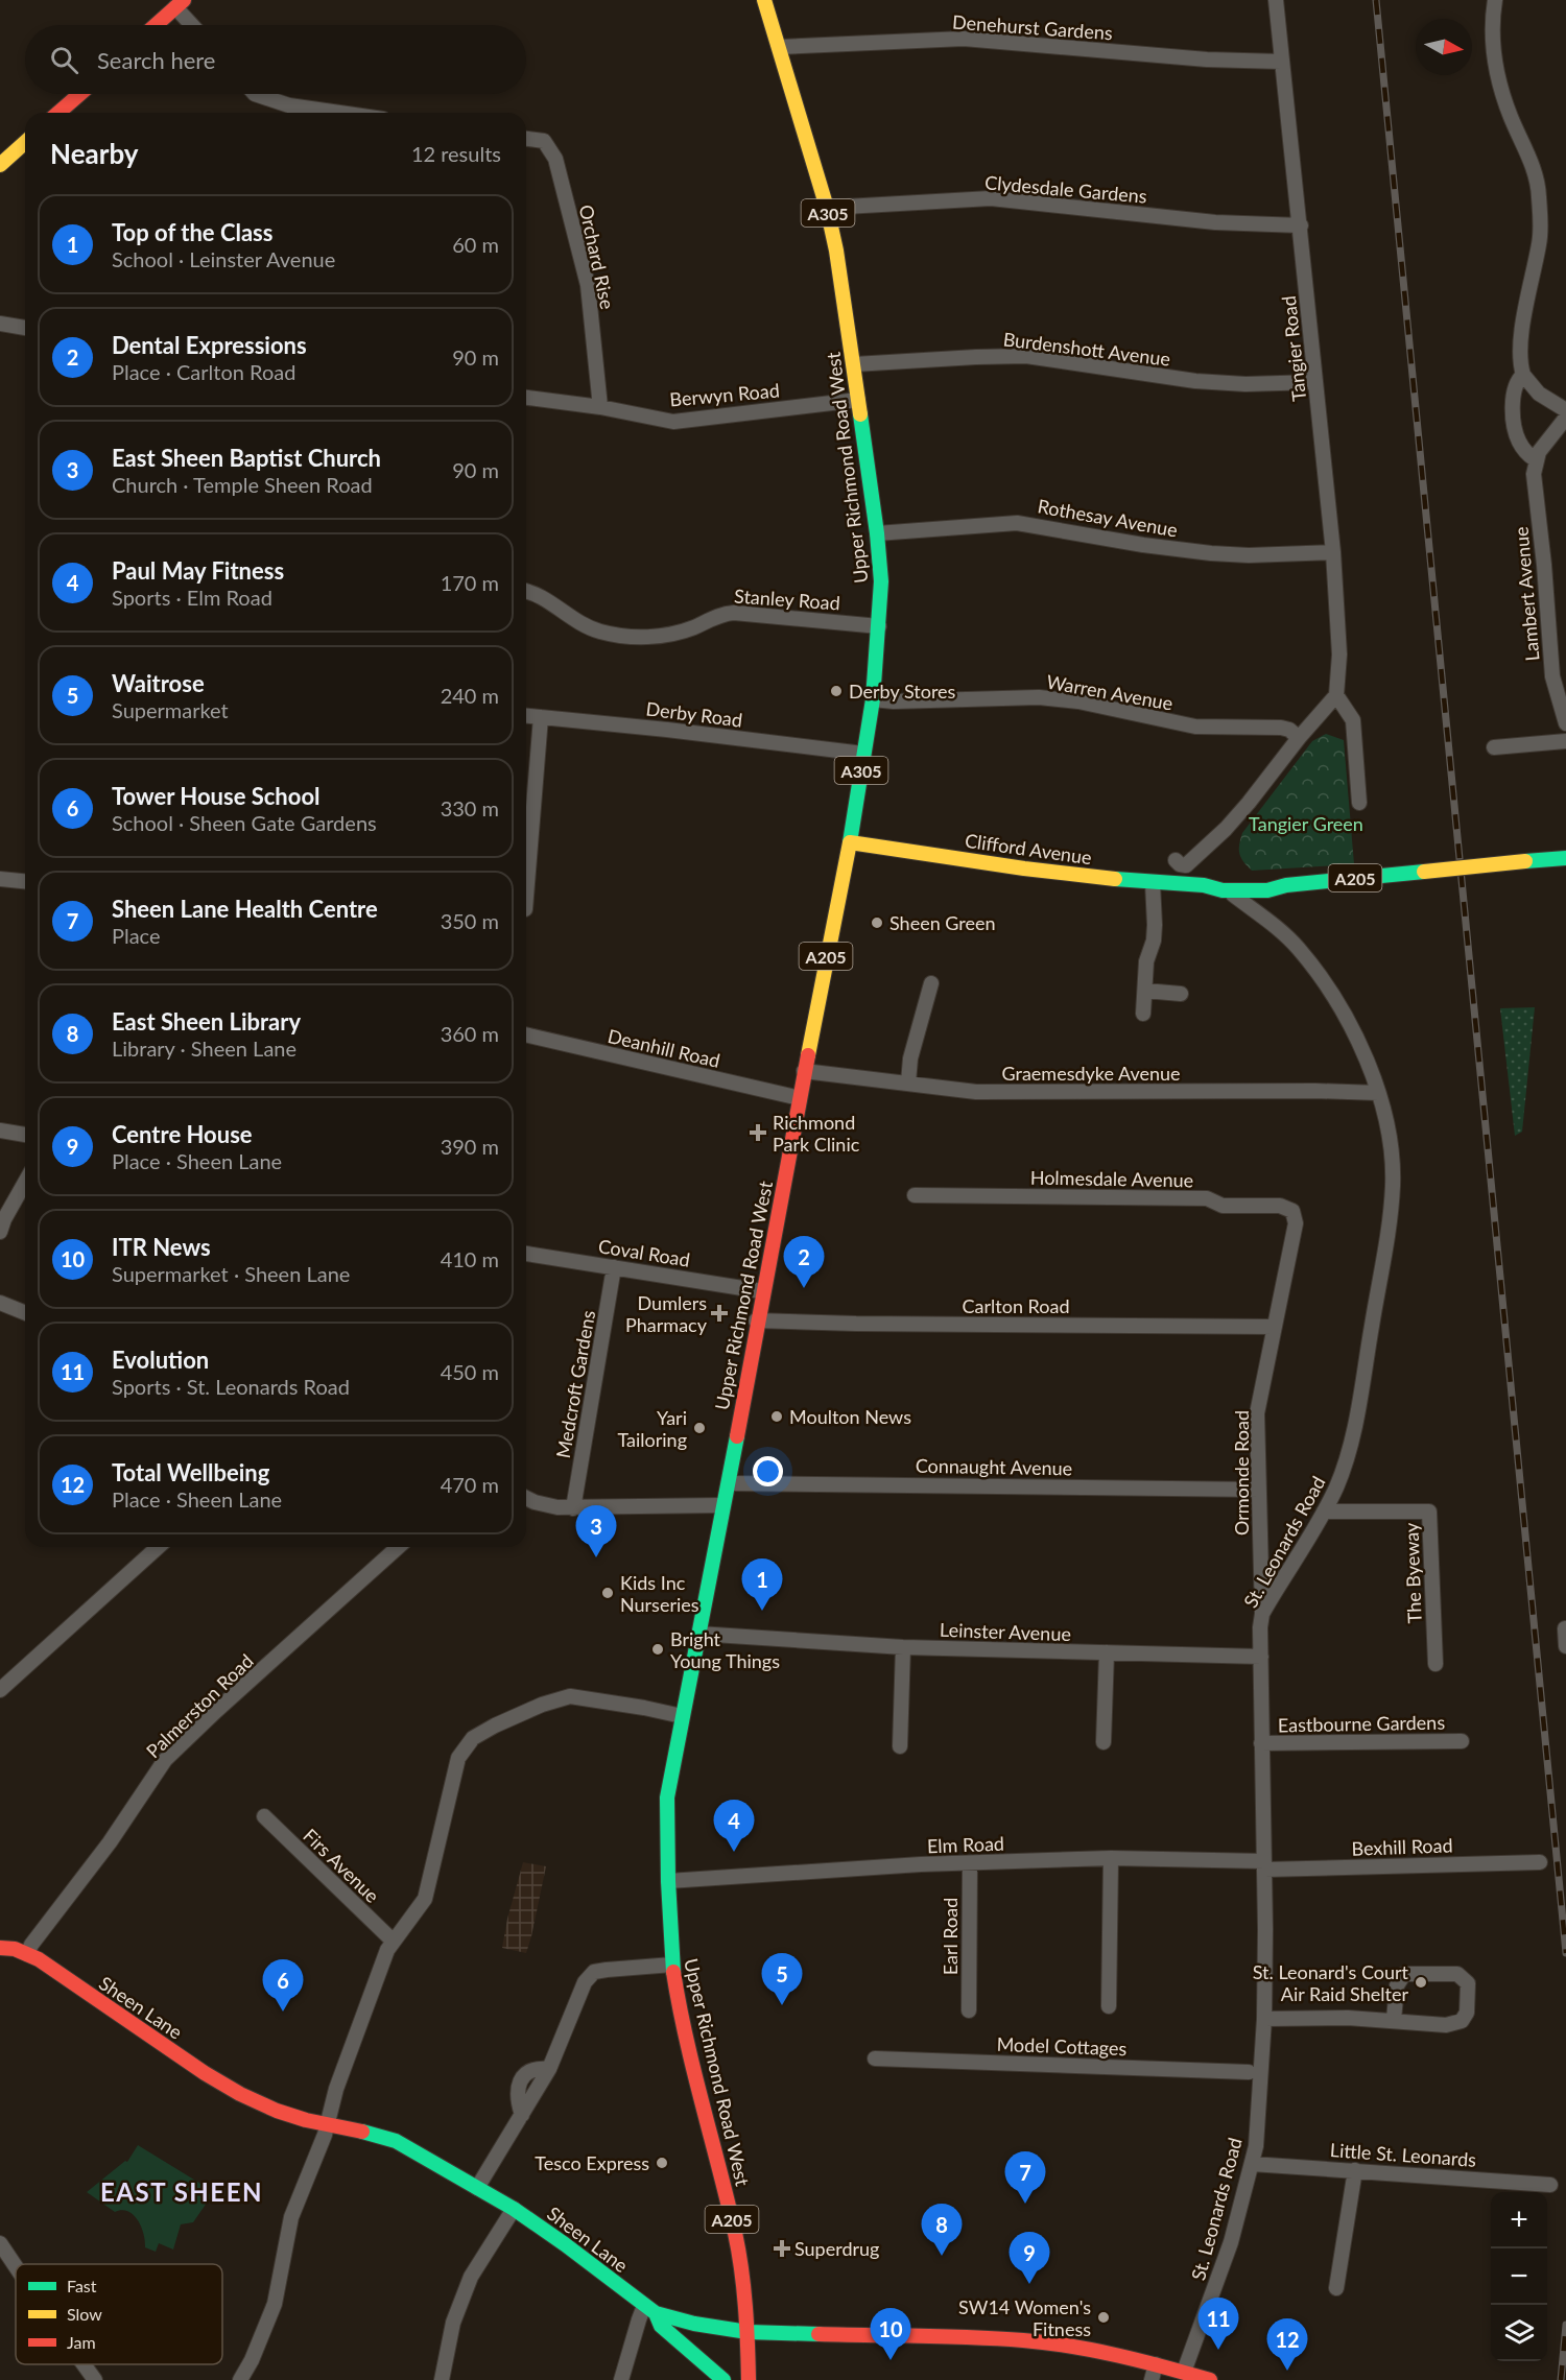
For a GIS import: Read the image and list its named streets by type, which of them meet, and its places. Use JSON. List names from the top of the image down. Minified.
{"streets":{"main road":["A305","Upper Richmond Road West","Clifford Avenue","A205","Sheen Lane"],"street":["Denehurst Gardens","Clydesdale Gardens","Orchard Rise","Burdenshott Avenue","Tangier Road","Berwyn Road","Rothesay Avenue","Lambert Avenue","Stanley Road","Warren Avenue","Derby Road","Deanhill Road","Graemesdyke Avenue","Holmesdale Avenue","Coval Road","Carlton Road","Medcroft Gardens","Connaught Avenue","Ormonde Road","St. Leonards Road","The Byeway","Leinster Avenue","Palmerston Road","Eastbourne Gardens","Elm Road","Bexhill Road","Firs Avenue","Earl Road","Model Cottages","Little St. Leonards"]},"crossings":[["Denehurst Gardens","Tangier Road"],["Denehurst Gardens","Upper Richmond Road West"],["Clydesdale Gardens","Tangier Road"],["Clydesdale Gardens","Upper Richmond Road West"],["Orchard Rise","Berwyn Road"],["Burdenshott Avenue","Tangier Road"],["Burdenshott Avenue","Upper Richmond Road West"],["Tangier Road","Rothesay Avenue"],["Berwyn Road","Upper Richmond Road West"],["Upper Richmond Road West","Rothesay Avenue"],["Upper Richmond Road West","Stanley Road"],["Upper Richmond Road West","Warren Avenue"],["Upper Richmond Road West","Derby Road"],["Upper Richmond Road West","Clifford Avenue"],["Upper Richmond Road West","Deanhill Road"],["Upper Richmond Road West","Graemesdyke Avenue"],["Upper Richmond Road West","Coval Road"],["Upper Richmond Road West","Carlton Road"],["Upper Richmond Road West","Connaught Avenue"],["Upper Richmond Road West","Leinster Avenue"],["Upper Richmond Road West","Elm Road"],["Upper Richmond Road West","Sheen Lane"],["Clifford Avenue","St. Leonards Road"],["Graemesdyke Avenue","St. Leonards Road"],["Holmesdale Avenue","Ormonde Road"],["Coval Road","Medcroft Gardens"],["Carlton Road","Ormonde Road"],["Connaught Avenue","Ormonde Road"],["Ormonde Road","St. Leonards Road"],["St. Leonards Road","The Byeway"],["St. Leonards Road","Leinster Avenue"],["St. Leonards Road","Eastbourne Gardens"],["St. Leonards Road","Elm Road"],["St. Leonards Road","Bexhill Road"],["St. Leonards Road","Sheen Lane"],["St. Leonards Road","Little St. Leonards"],["Palmerston Road","Sheen Lane"],["Elm Road","Bexhill Road"],["Elm Road","Earl Road"]],"districts":["EAST SHEEN"],"parks":["Tangier Green"],"places":{"other":["Derby Stores","Sheen Green","Moulton News","Yari Tailoring","Kids Inc Nurseries","Bright Young Things","St. Leonard's Court Air Raid Shelter","Tesco Express","SW14 Women's Fitness"],"health":["Richmond Park Clinic","Dumlers Pharmacy","Superdrug"]},"legend":["Fast","Slow","Jam"],"north":"right","page":{"search":"Search here","heading":["Nearby","12 results"],"list":[{"mark":"1","name":"Top of the Class","note":"School · Leinster Avenue","value":"60 m"},{"mark":"2","name":"Dental Expressions","note":"Place · Carlton Road","value":"90 m"},{"mark":"3","name":"East Sheen Baptist Church","note":"Church · Temple Sheen Road","value":"90 m"},{"mark":"4","name":"Paul May Fitness","note":"Sports · Elm Road","value":"170 m"},{"mark":"5","name":"Waitrose","note":"Supermarket","value":"240 m"},{"mark":"6","name":"Tower House School","note":"School · Sheen Gate Gardens","value":"330 m"},{"mark":"7","name":"Sheen Lane Health Centre","note":"Place","value":"350 m"},{"mark":"8","name":"East Sheen Library","note":"Library · Sheen Lane","value":"360 m"},{"mark":"9","name":"Centre House","note":"Place · Sheen Lane","value":"390 m"},{"mark":"10","name":"ITR News","note":"Supermarket · Sheen Lane","value":"410 m"},{"mark":"11","name":"Evolution","note":"Sports · St. Leonards Road","value":"450 m"},{"mark":"12","name":"Total Wellbeing","note":"Place · Sheen Lane","value":"470 m"}],"pins":["2","3","1","4","5","6","7","8","9","11","10","12"],"map_buttons":["+","−"]}}
